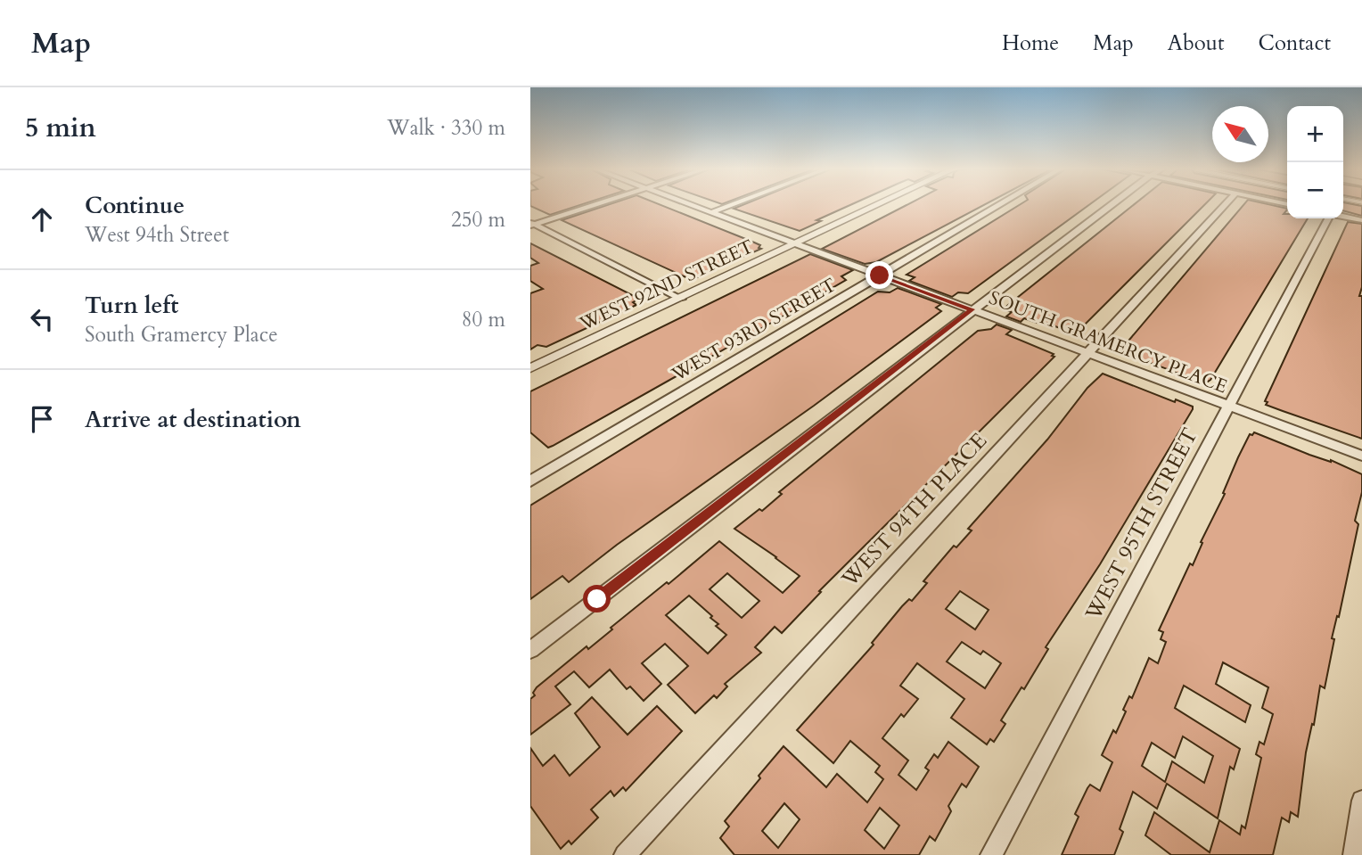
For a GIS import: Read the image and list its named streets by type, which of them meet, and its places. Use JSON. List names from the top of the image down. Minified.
{"streets":{"street":["WEST 92ND STREET","WEST 93RD STREET","SOUTH GRAMERCY PLACE","WEST 94TH PLACE","WEST 95TH STREET"]},"crossings":[["WEST 92ND STREET","SOUTH GRAMERCY PLACE"],["WEST 93RD STREET","SOUTH GRAMERCY PLACE"],["SOUTH GRAMERCY PLACE","WEST 94TH PLACE"],["SOUTH GRAMERCY PLACE","WEST 95TH STREET"]],"north":"top left","page":{"header":"Map","nav":["Home","Map","About","Contact"],"heading":["5 min","Walk · 330 m"],"map_buttons":["+","−"],"list":[["Continue","West 94th Street","250 m"],["Turn left","South Gramercy Place","80 m"],"Arrive at destination"]}}
